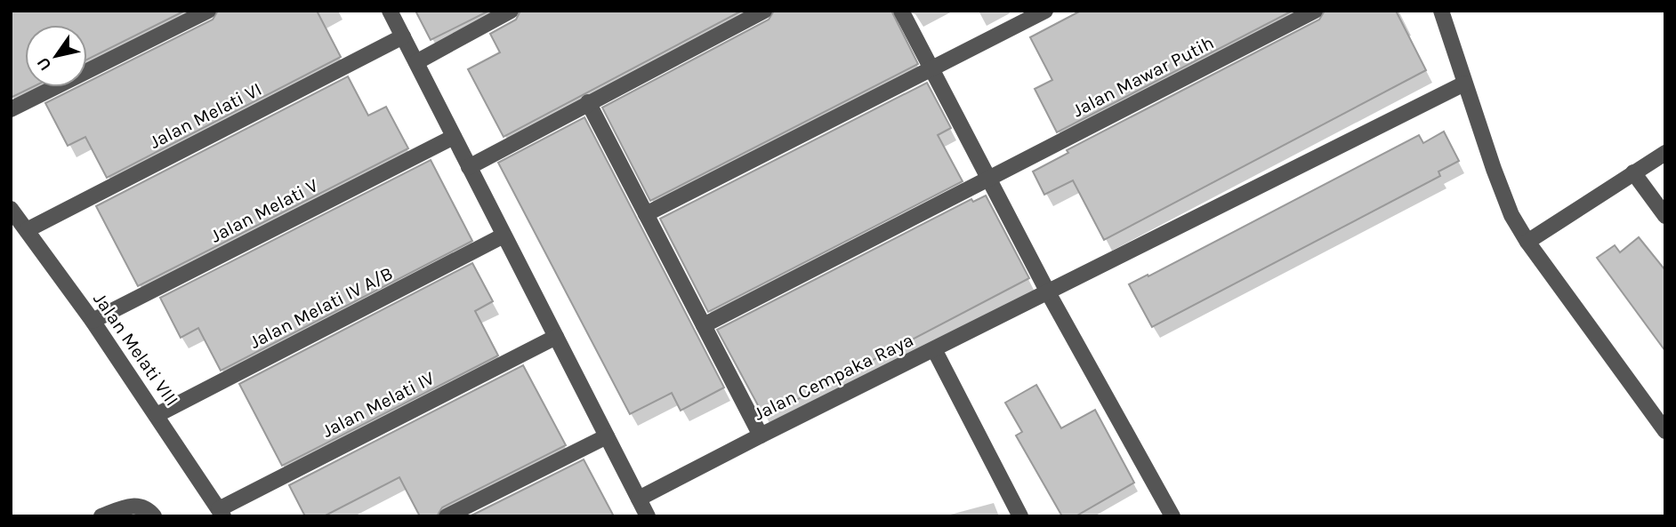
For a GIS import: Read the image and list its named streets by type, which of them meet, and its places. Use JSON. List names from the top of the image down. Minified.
{"streets":{"street":["Jalan Mawar Putih","Jalan Melati VI","Jalan Melati V","Jalan Melati IV A/B","Jalan Melati VIII","Jalan Cempaka Raya","Jalan Melati IV"]},"crossings":[["Jalan Melati VI","Jalan Melati VIII"],["Jalan Melati V","Jalan Melati VIII"],["Jalan Melati IV A/B","Jalan Melati VIII"],["Jalan Melati VIII","Jalan Melati IV"]],"north":"bottom left"}
